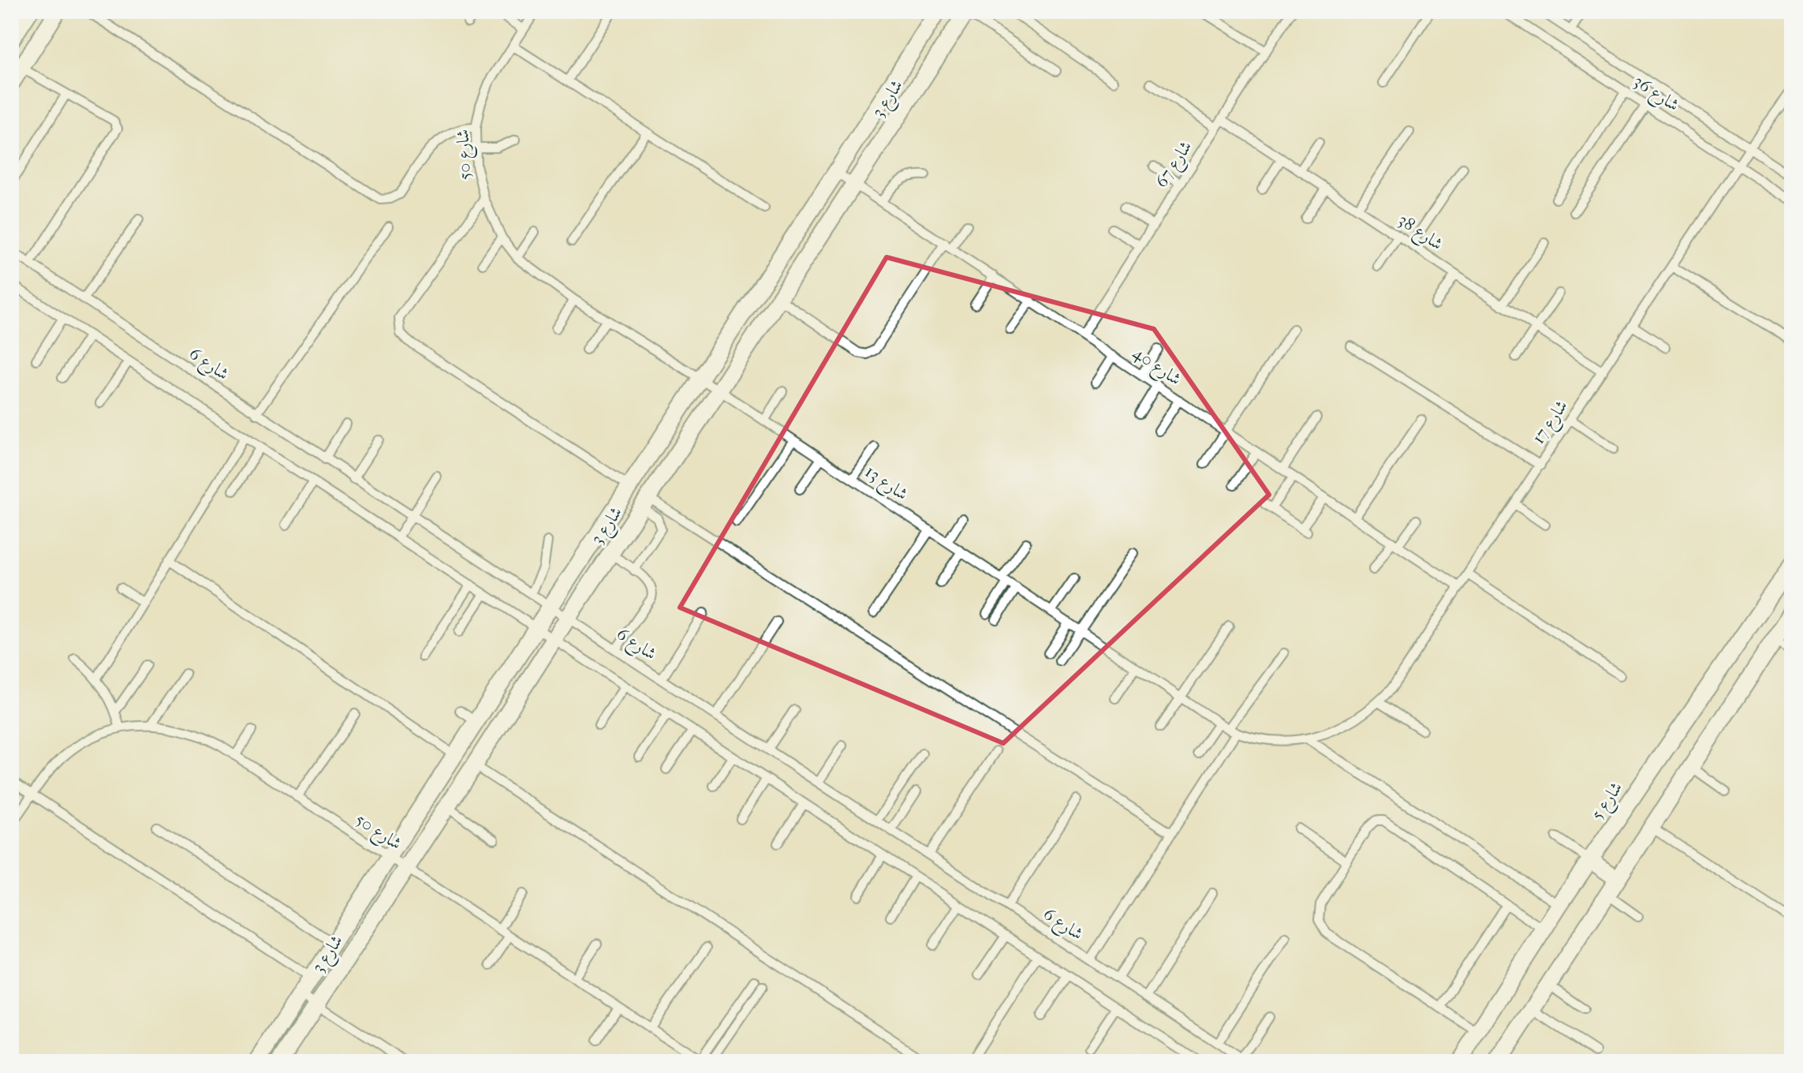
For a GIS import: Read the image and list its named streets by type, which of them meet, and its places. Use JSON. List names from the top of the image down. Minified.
{"streets":{"street":["شارع 3","شارع 5"],"lane":["شارع 36","شارع 50","شارع 67","شارع 38","شارع 6","شارع 40","شارع 17","شارع 13"]},"crossings":[["شارع 36","شارع 17"],["شارع 3","شارع 50"],["شارع 3","شارع 6"],["شارع 3","شارع 40"],["شارع 3","شارع 13"],["شارع 50","شارع 13"],["شارع 67","شارع 38"],["شارع 67","شارع 40"],["شارع 38","شارع 17"],["شارع 40","شارع 17"],["شارع 17","شارع 13"]]}
